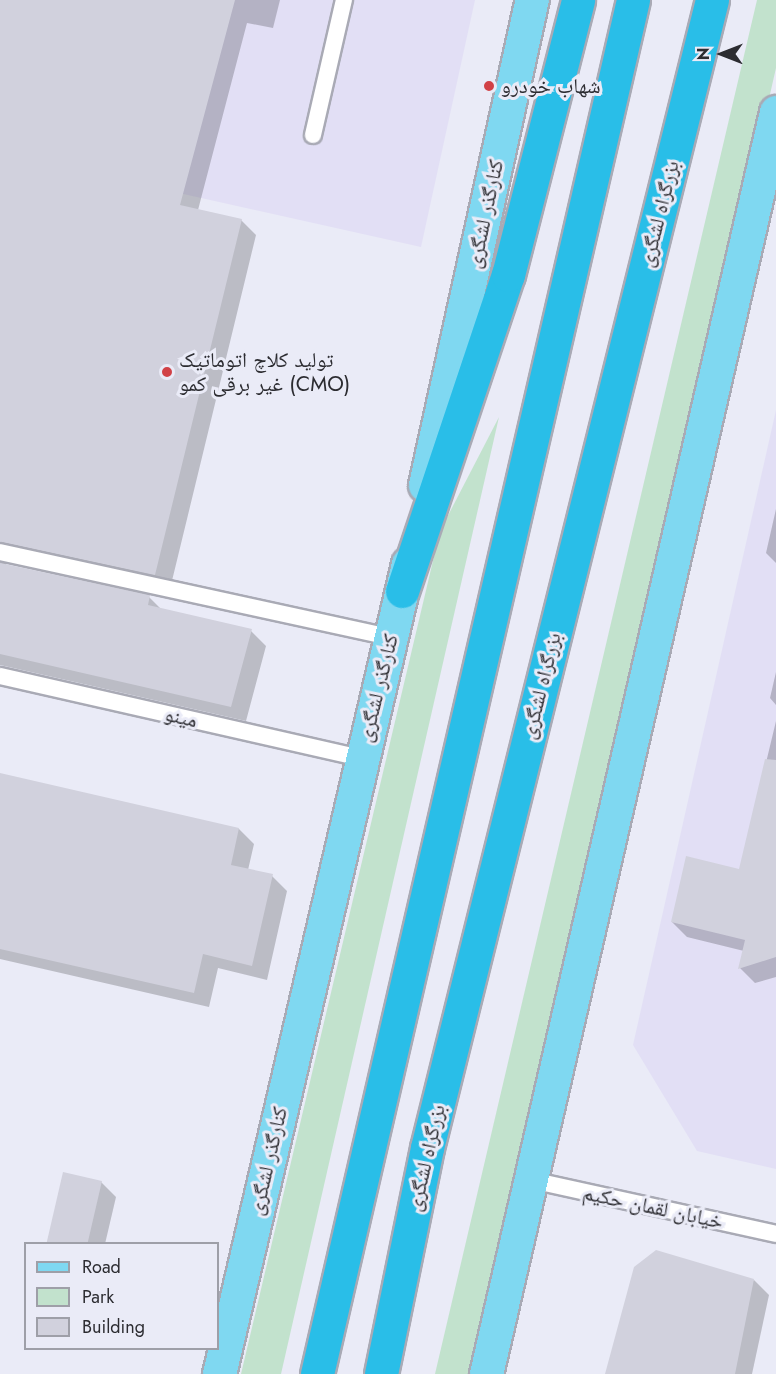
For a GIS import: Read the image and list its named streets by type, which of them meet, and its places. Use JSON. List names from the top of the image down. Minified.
{"streets":{"highway":["بزرگراه لشگری"],"main road":["کنارگذر لشگری"],"lane":["مینو","خیابان لقمان حکیم"]},"crossings":[["کنارگذر لشگری","مینو"]],"places":["شهاب خودرو","تولید کلاچ اتوماتیک غیر برقی کمو (CMO)"],"legend":["Road","Park","Building"],"north":"left"}
